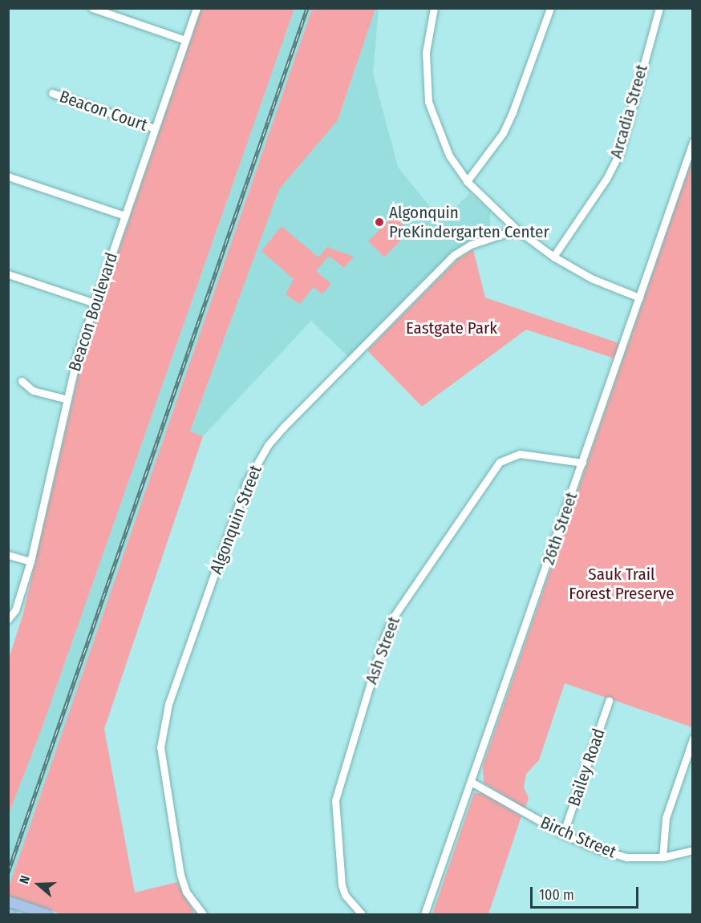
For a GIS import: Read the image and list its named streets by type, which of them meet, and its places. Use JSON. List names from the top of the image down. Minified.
{"streets":{"street":["Beacon Court","Arcadia Street","Beacon Boulevard","Algonquin Street","26th Street","Ash Street","Bailey Road","Birch Street"]},"crossings":[["Beacon Court","Beacon Boulevard"],["26th Street","Ash Street"],["26th Street","Birch Street"],["Bailey Road","Birch Street"]],"parks":["Eastgate Park","Sauk Trail Forest Preserve"],"places":["Algonquin PreKindergarten Center"],"scale_bar":"100 m","north":"left"}
